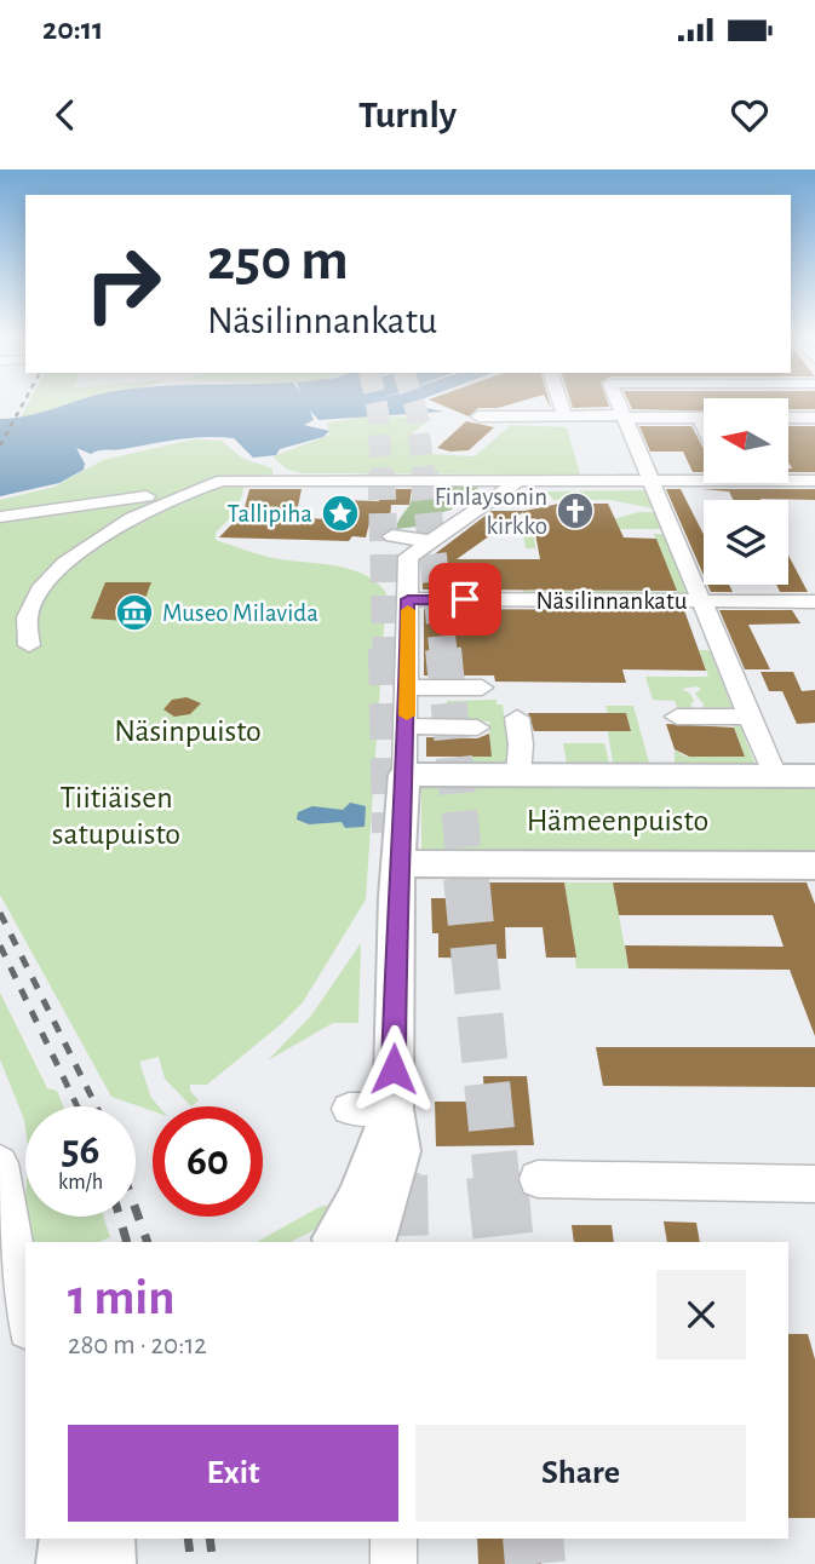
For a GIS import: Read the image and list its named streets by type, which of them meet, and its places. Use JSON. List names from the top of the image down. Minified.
{"streets":{"street":["Näsilinnankatu"]},"parks":["Näsinpuisto","Tiitiäisen satupuisto","Hämeenpuisto"],"places":{"church":["Finlaysonin kirkko"],"place":["Tallipiha"],"museum":["Museo Milavida"]},"north":"left","page":{"status":"20:11","header":"Turnly","turn":["250 m","Näsilinnankatu"],"speed":"56 km/h","limit":"60","heading":["1 min","280 m · 20:12"],"buttons":["Exit","Share"]}}
